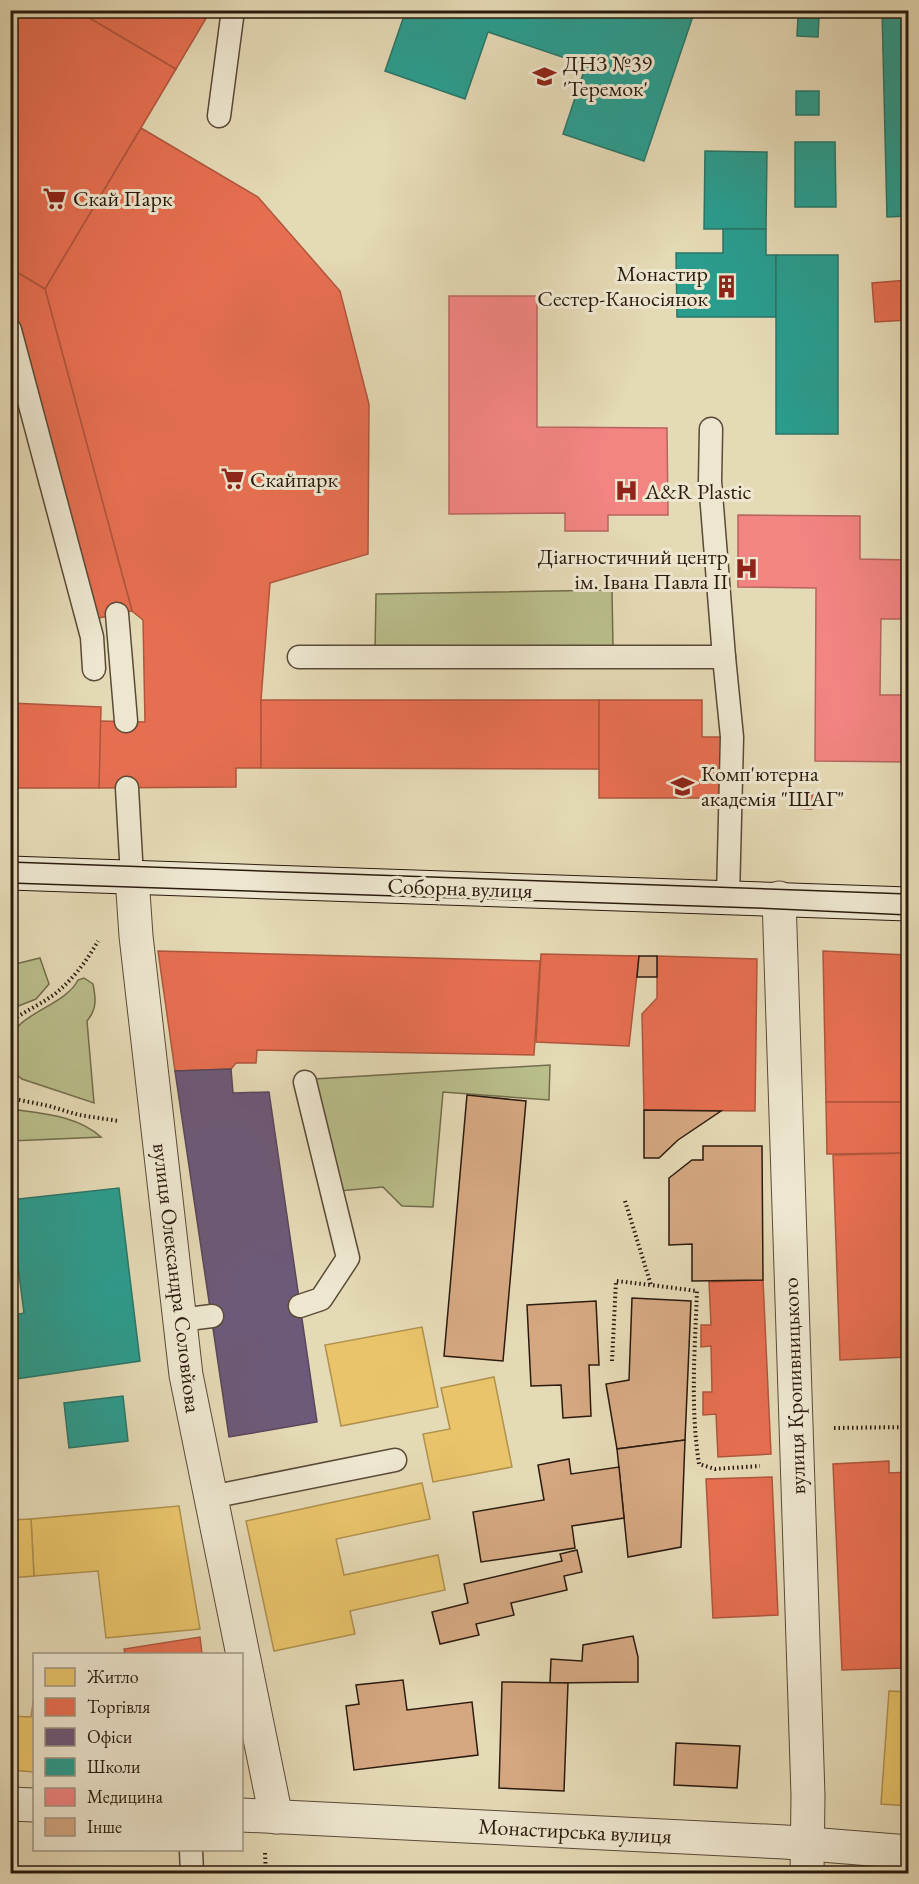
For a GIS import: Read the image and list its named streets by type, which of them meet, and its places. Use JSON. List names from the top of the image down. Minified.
{"streets":{"street":["Соборна вулиця","вулиця Олександра Соловйова","вулиця Кропивницького","Монастирська вулиця"]},"crossings":[["Соборна вулиця","вулиця Олександра Соловйова"],["Соборна вулиця","вулиця Кропивницького"],["вулиця Олександра Соловйова","Монастирська вулиця"],["вулиця Кропивницького","Монастирська вулиця"]],"places":{"school or university":["ДНЗ №39 'Теремок'","Комп'ютерна академія \"ШАГ\""],"supermarket":["Скай Парк","Скайпарк"],"building":["Монастир Сестер-Каносіянок"],"hospital":["A&R Plastic","Діагностичний центр ім. Івана Павла II"]},"legend":["Житло","Торгівля","Офіси","Школи","Медицина","Інше"]}
